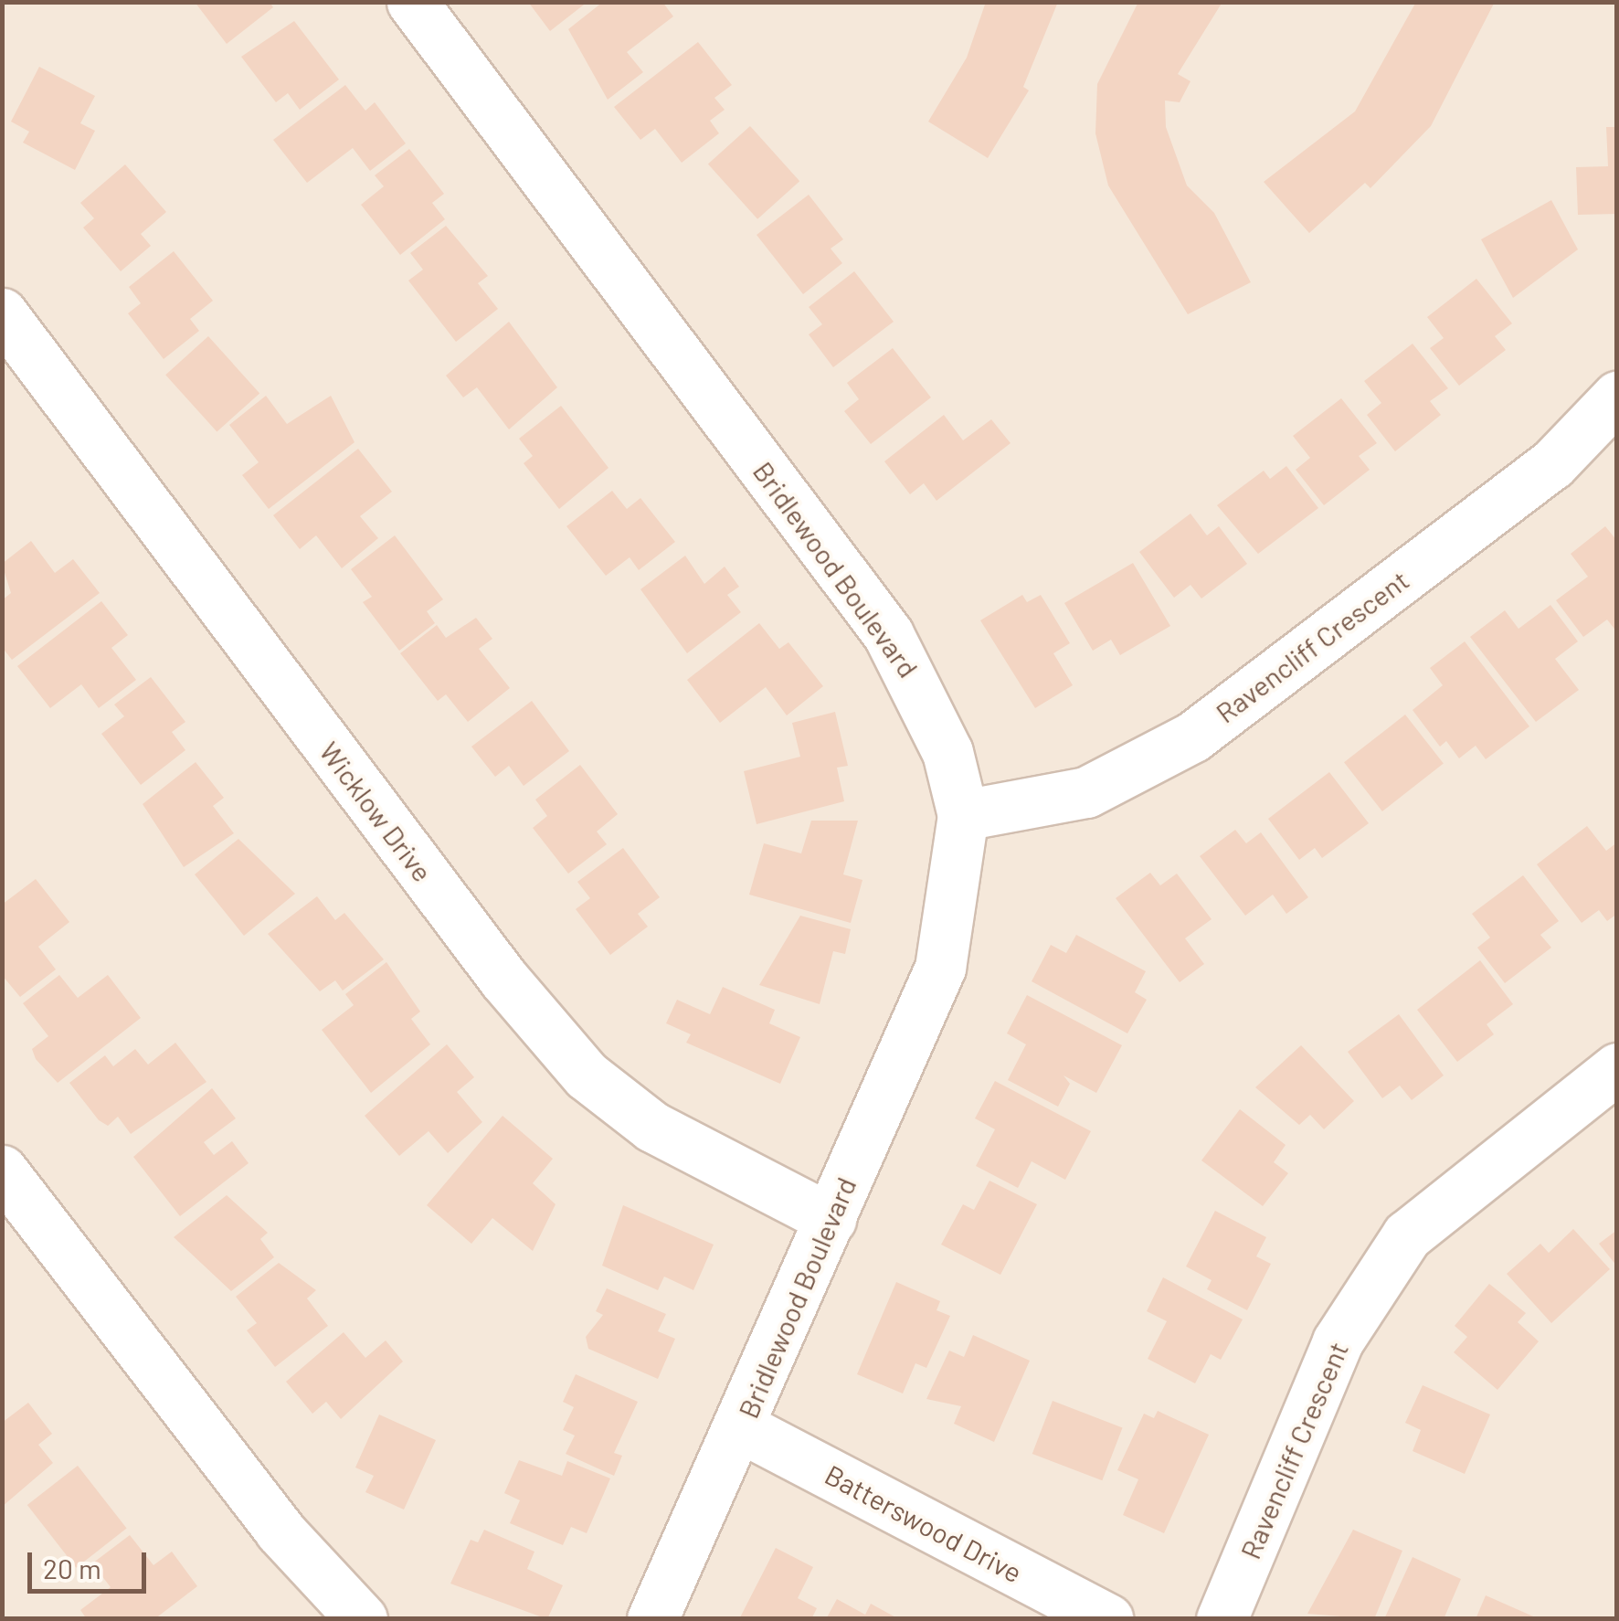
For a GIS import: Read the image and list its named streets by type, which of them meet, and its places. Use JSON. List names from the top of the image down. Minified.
{"streets":{"street":["Bridlewood Boulevard","Ravencliff Crescent","Wicklow Drive","Batterswood Drive"]},"crossings":[["Bridlewood Boulevard","Ravencliff Crescent"],["Bridlewood Boulevard","Wicklow Drive"],["Bridlewood Boulevard","Batterswood Drive"]],"scale_bar":"20 m"}
